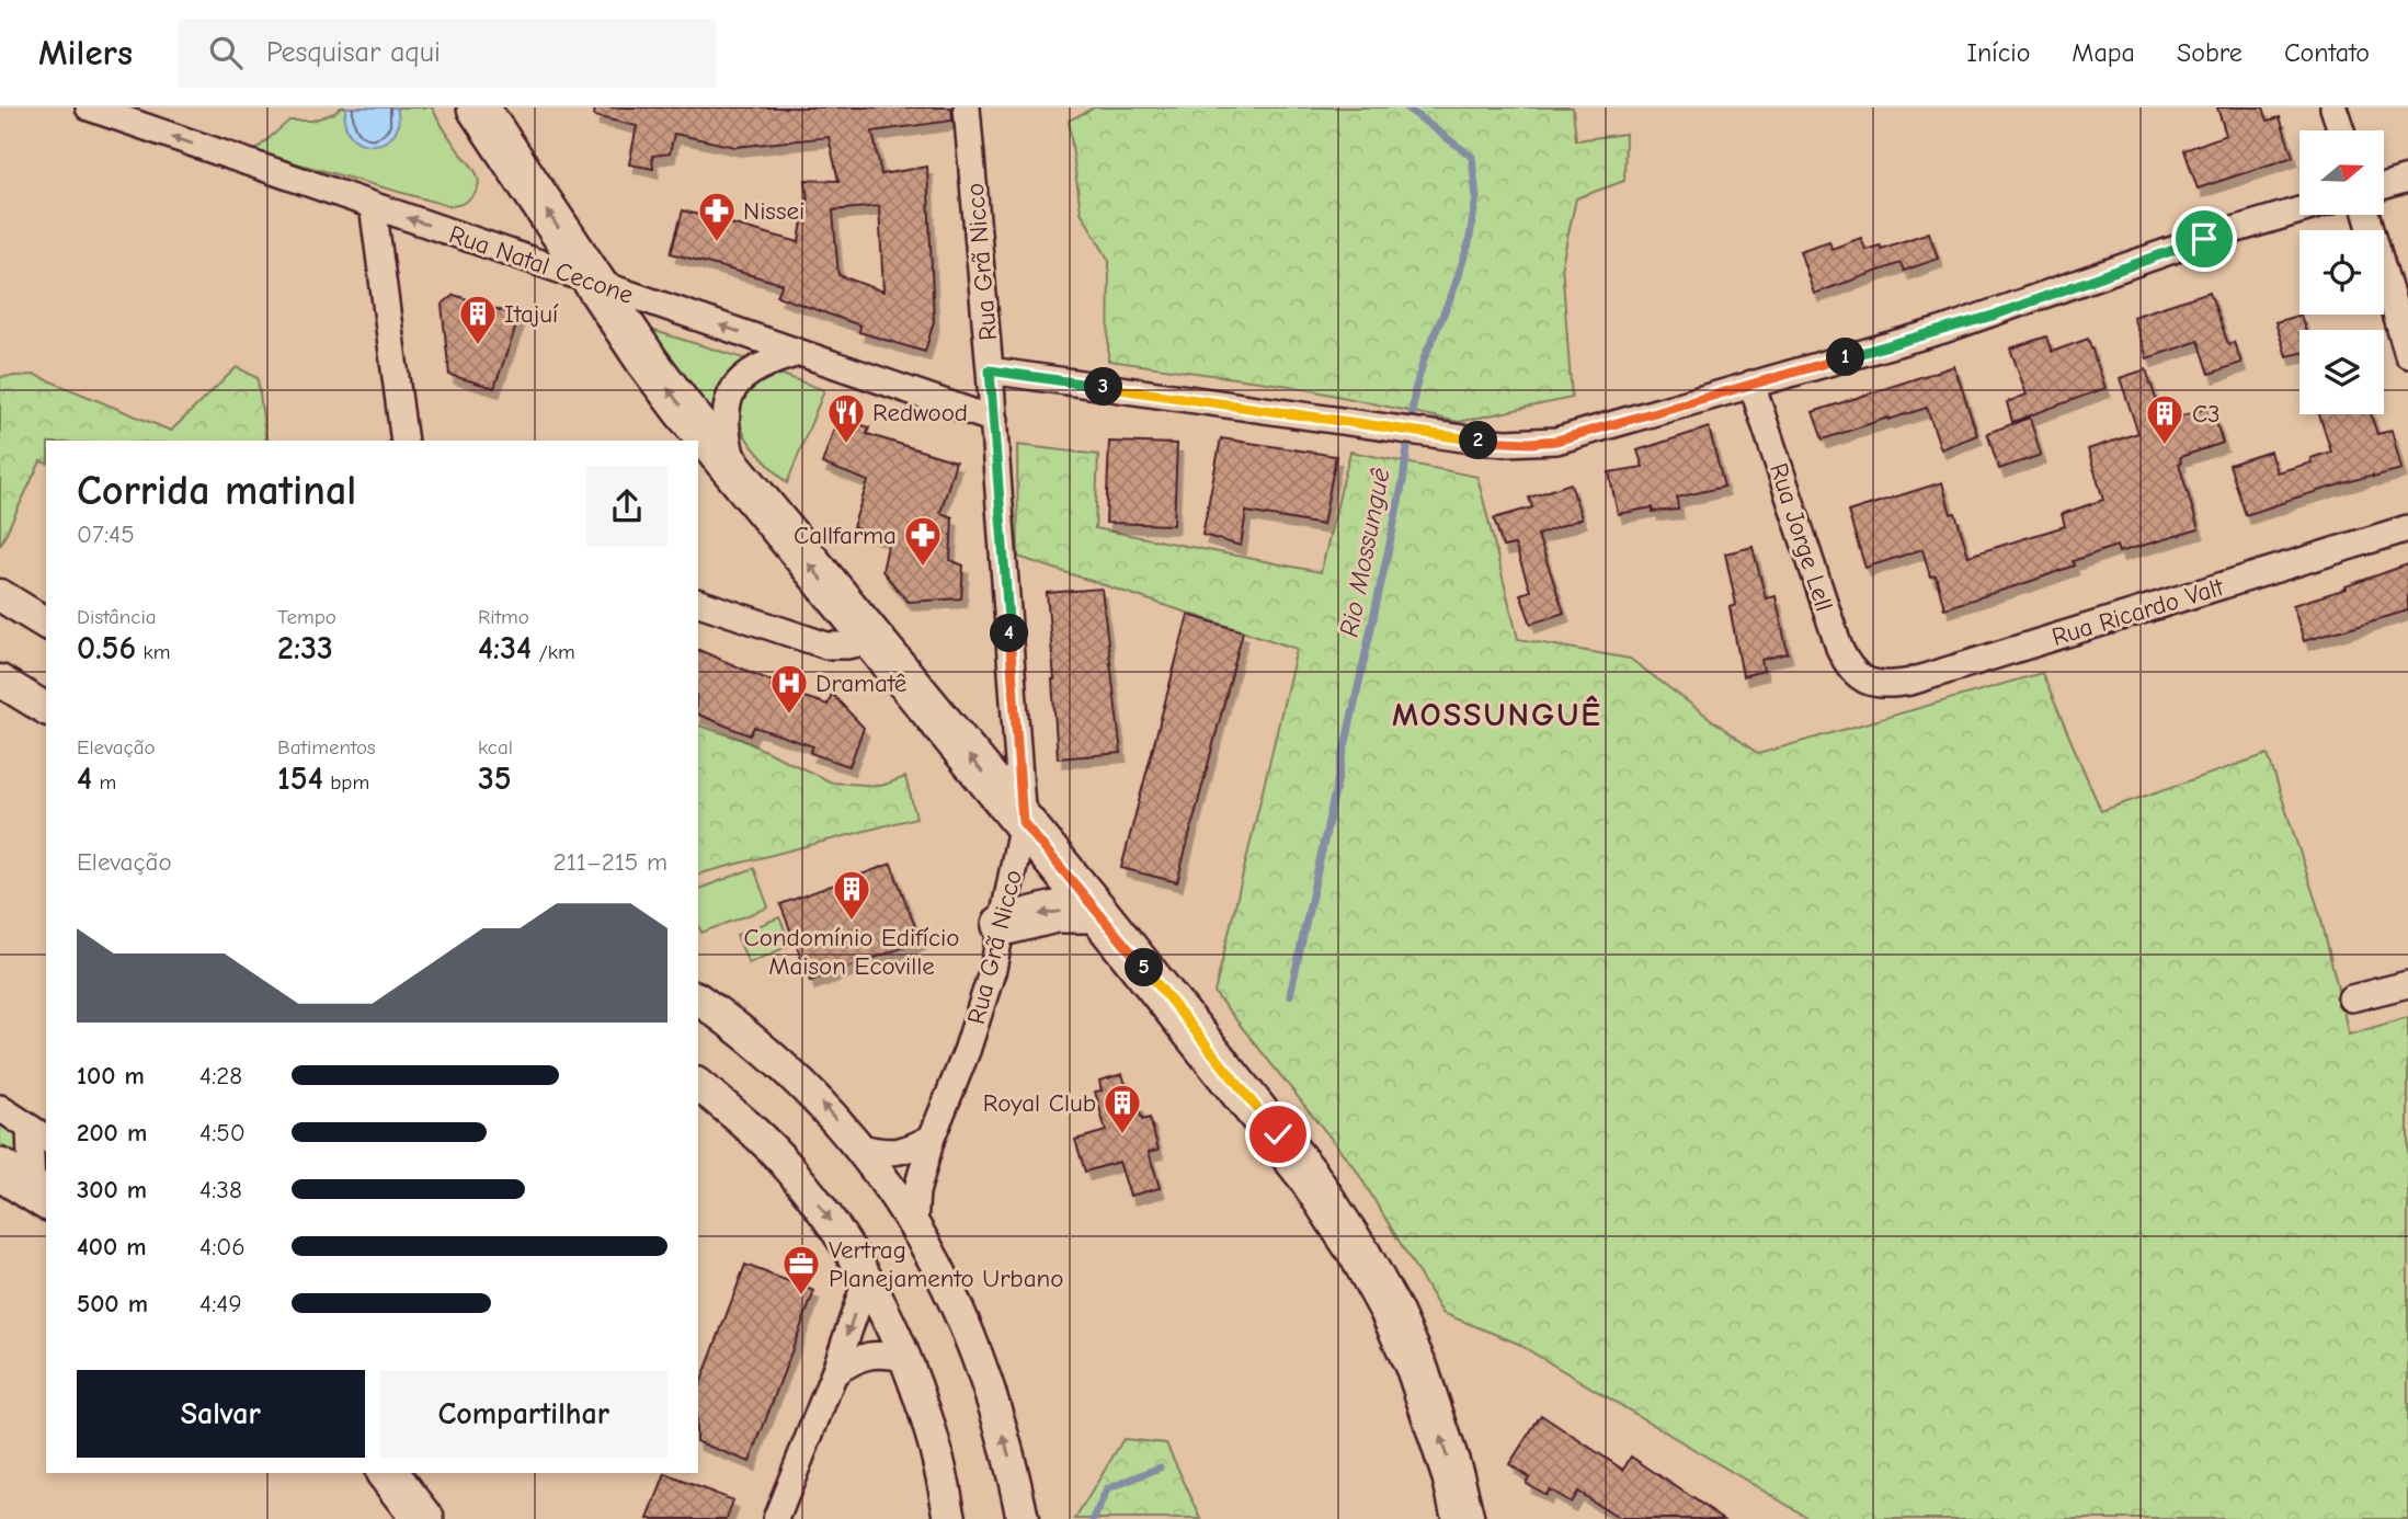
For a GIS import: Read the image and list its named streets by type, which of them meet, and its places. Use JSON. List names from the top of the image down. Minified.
{"streets":{"street":["Rua Grã Nicco","Rua Natal Cecone","Rua Jorge Lell","Rua Ricardo Valt"]},"crossings":[["Rua Grã Nicco","Rua Natal Cecone"],["Rua Jorge Lell","Rua Ricardo Valt"]],"one_way":["Rua Natal Cecone"],"districts":["MOSSUNGUÊ"],"water":["Rio Mossunguê"],"places":{"pharmacy":["Nissei","Callfarma"],"building":["Itajuí","C3","Condomínio Edifício Maison Ecoville","Royal Club"],"restaurant":["Redwood"],"hospital":["Dramatê"],"office":["Vertrag Planejamento Urbano"]},"north":"right","page":{"header":"Milers","search":"Pesquisar aqui","nav":["Início","Mapa","Sobre","Contato"],"pins":["1","3","2","4","5"],"heading":["Corrida matinal","07:45"],"stats":[["Distância","0.56 km"],["Tempo","2:33"],["Ritmo","4:34 /km"],["Elevação","4 m"],["Batimentos","154 bpm"],["kcal","35"]],"chart":["Elevação","211–215 m"],"list":[{"name":"100 m","note":"4:28"},{"name":"200 m","note":"4:50"},{"name":"300 m","note":"4:38"},{"name":"400 m","note":"4:06"},{"name":"500 m","note":"4:49"}],"buttons":["Salvar","Compartilhar"]}}
